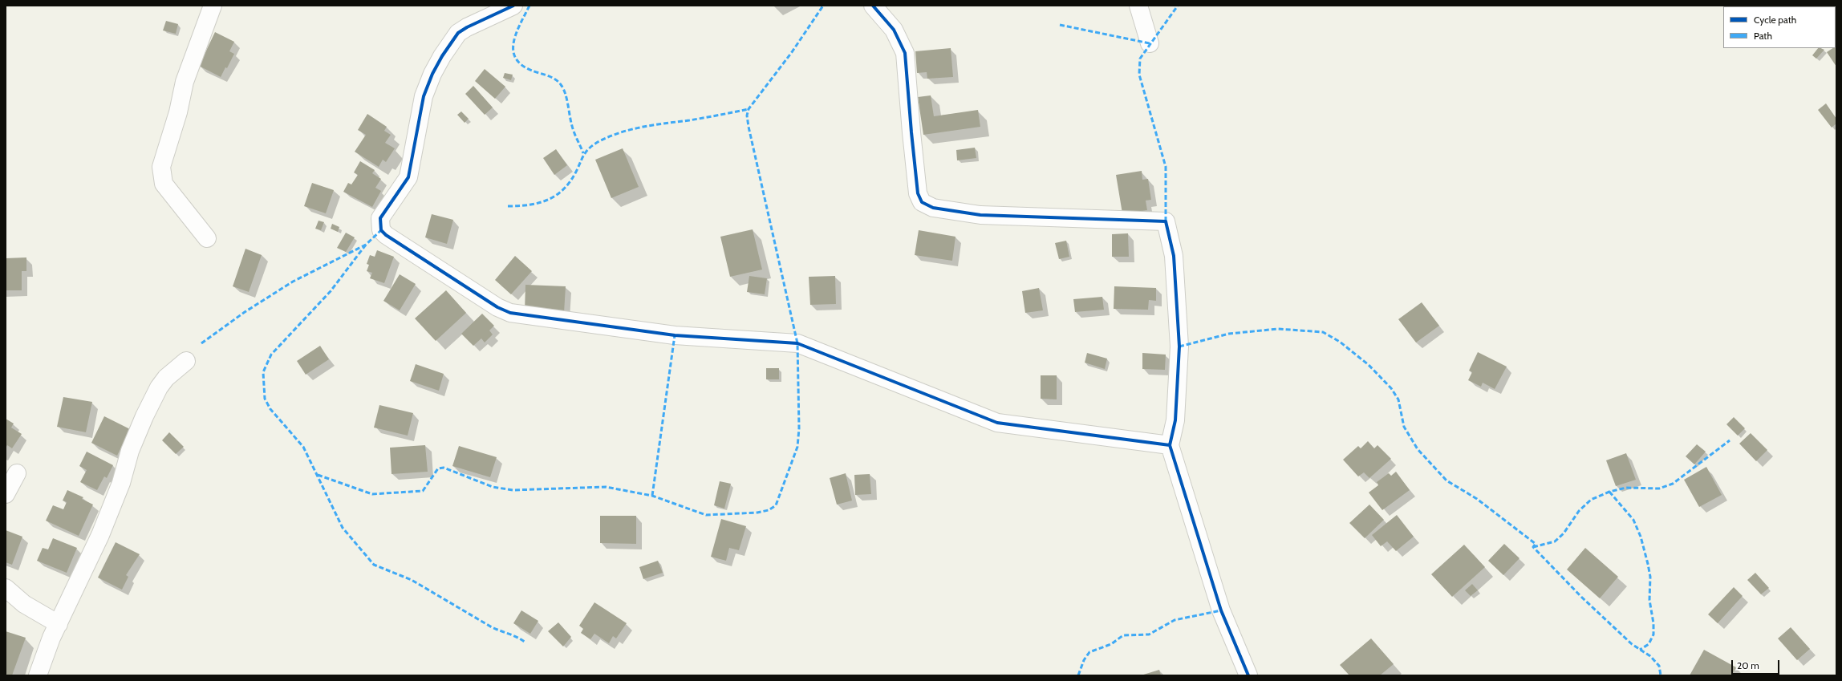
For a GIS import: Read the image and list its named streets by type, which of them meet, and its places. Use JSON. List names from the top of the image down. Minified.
{"legend":["Cycle path","Path"],"scale_bar":"20 m"}
